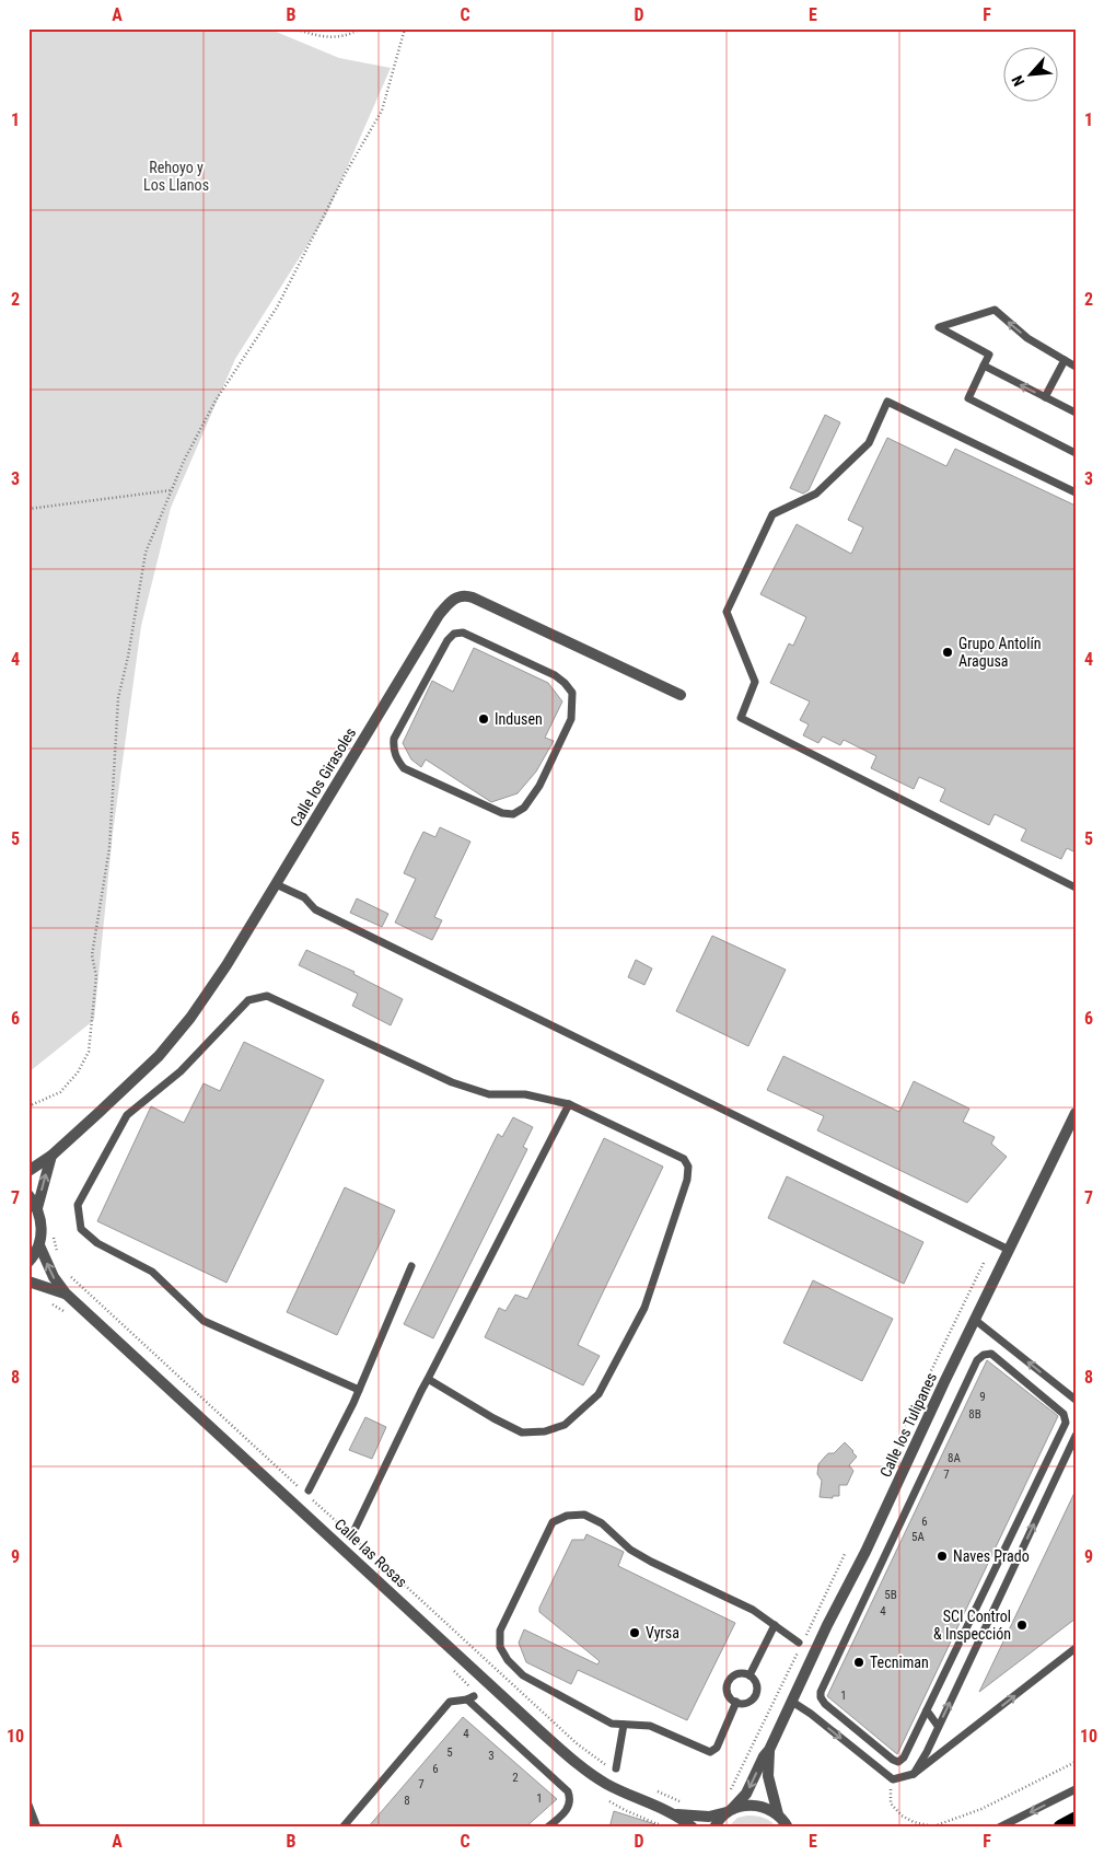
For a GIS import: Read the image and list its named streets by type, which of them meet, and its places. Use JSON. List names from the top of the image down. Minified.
{"streets":{"street":["Calle los Girasoles","Calle los Tulipanes","Calle las Rosas"]},"crossings":[["Calle los Tulipanes","Calle las Rosas"]],"parks":["Rehoyo y Los Llanos"],"places":["Grupo Antolín Aragusa","Indusen","Naves Prado","SCI Control & Inspección","Vyrsa","Tecniman"],"house_numbers":["9","8B","8A","7","6","5A","5B","4","1","4","5","3","6","2","7","1","8"],"north":"bottom left","grid":{"columns":["A","B","C","D","E","F"],"rows":["1","2","3","4","5","6","7","8","9","10"]}}
